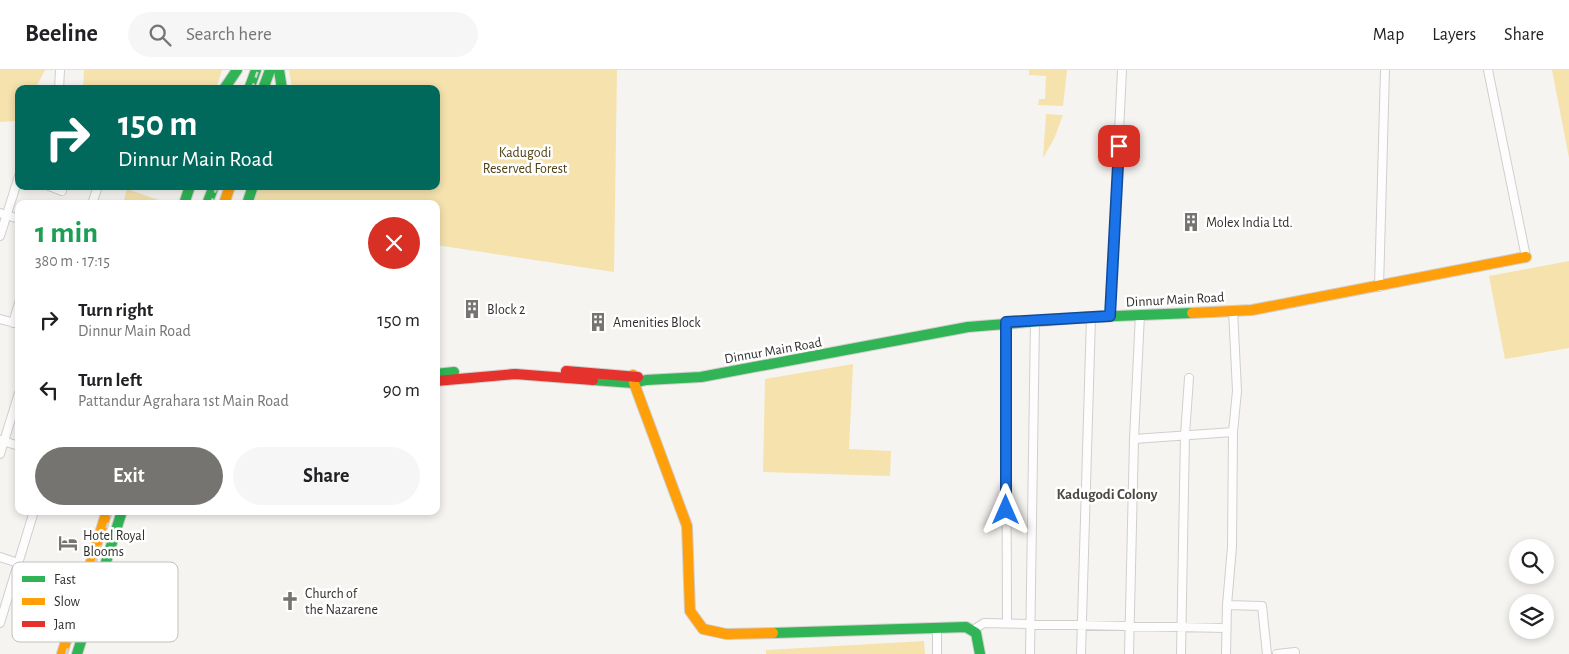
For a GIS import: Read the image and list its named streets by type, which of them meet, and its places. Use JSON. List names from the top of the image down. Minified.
{"streets":{"street":["Dinnur Main Road"]},"districts":["Kadugodi Colony"],"parks":["Kadugodi Reserved Forest"],"places":{"building":["Molex India Ltd.","Block 2","Amenities Block"],"hotel":["Hotel Royal Blooms"],"church":["Church of the Nazarene"]},"legend":["Fast","Slow","Jam"],"page":{"header":"Beeline","search":"Search here","nav":["Map","Layers","Share"],"turn":["150 m","Dinnur Main Road"],"heading":["1 min","380 m · 17:15"],"list":[{"name":"Turn right","note":"Dinnur Main Road","value":"150 m"},{"name":"Turn left","note":"Pattandur Agrahara 1st Main Road","value":"90 m"}],"buttons":["Exit","Share"]}}
